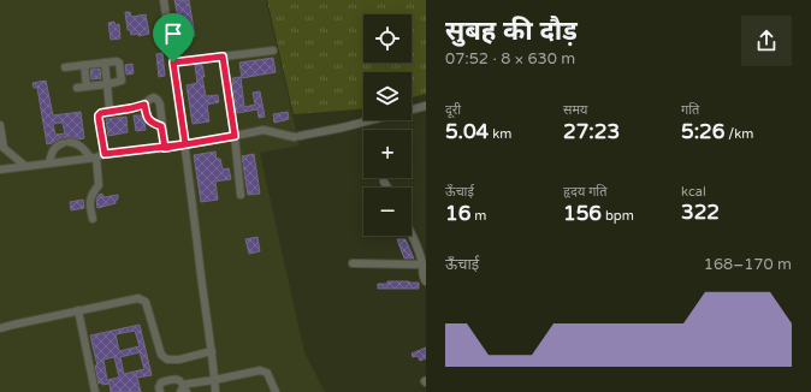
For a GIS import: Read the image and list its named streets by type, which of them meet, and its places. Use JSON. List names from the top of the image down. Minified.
{"page":{"heading":["सुबह की दौड़","07:52 · 8 × 630 m"],"map_buttons":["+","−"],"stats":[["दूरी","5.04 km"],["समय","27:23"],["गति","5:26 /km"],["ऊँचाई","16 m"],["हृदय गति","156 bpm"],["kcal","322"]],"chart":["ऊँचाई","168–170 m"]}}
